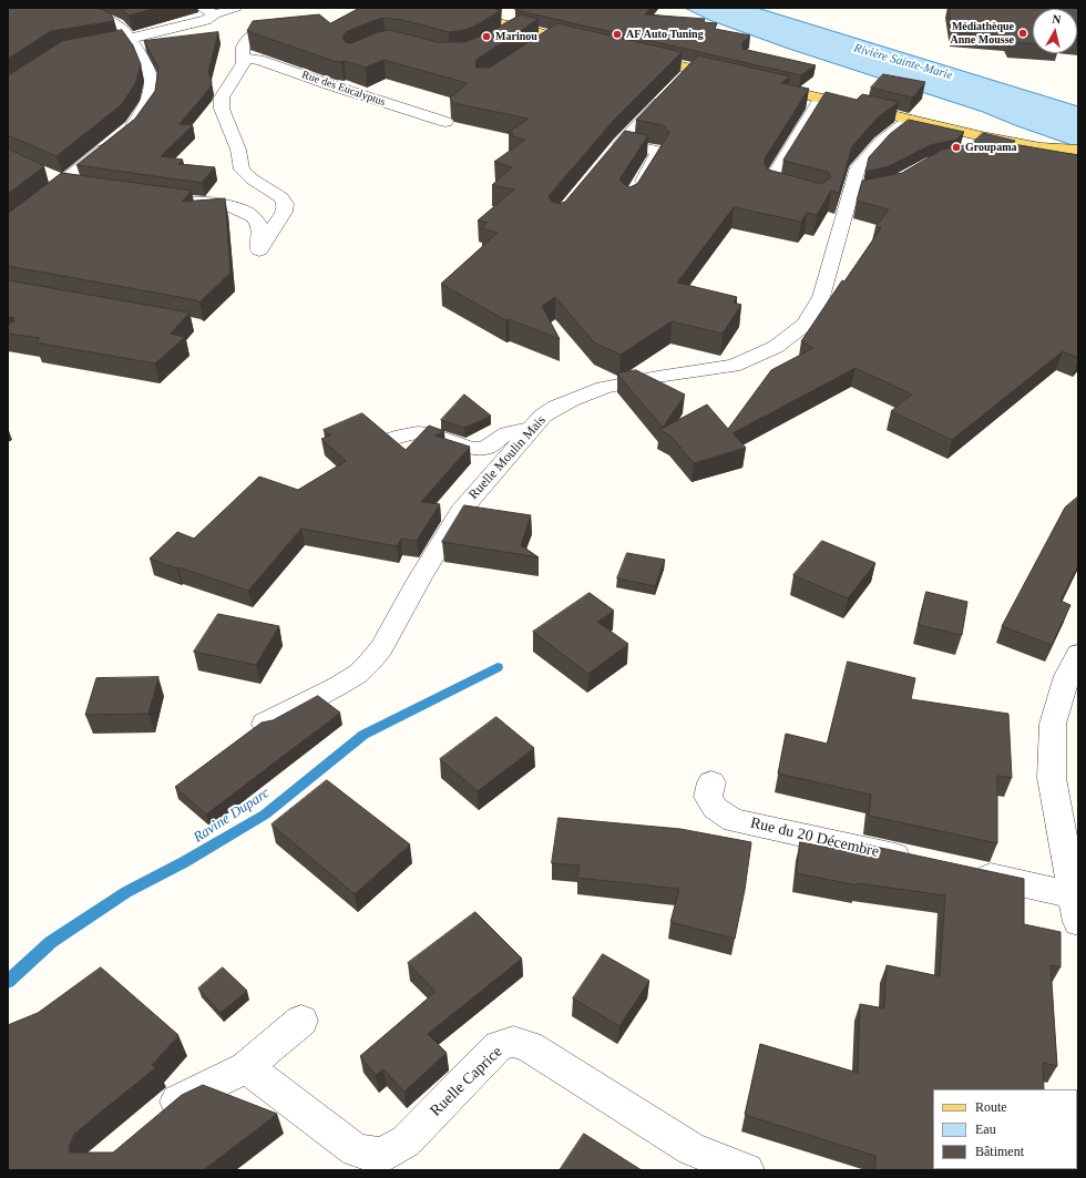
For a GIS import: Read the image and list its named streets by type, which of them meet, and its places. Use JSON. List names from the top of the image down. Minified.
{"streets":{"street":["Rue des Eucalyptus","Ruelle Moulin Mais","Rue du 20 Décembre","Ruelle Caprice"]},"water":["Rivière Sainte-Marie","Ravine Duparc"],"places":["Médiathèque Anne Mousse","AF Auto Tuning","Marinou","Groupama"],"legend":["Route","Eau","Bâtiment"],"north":"top"}
